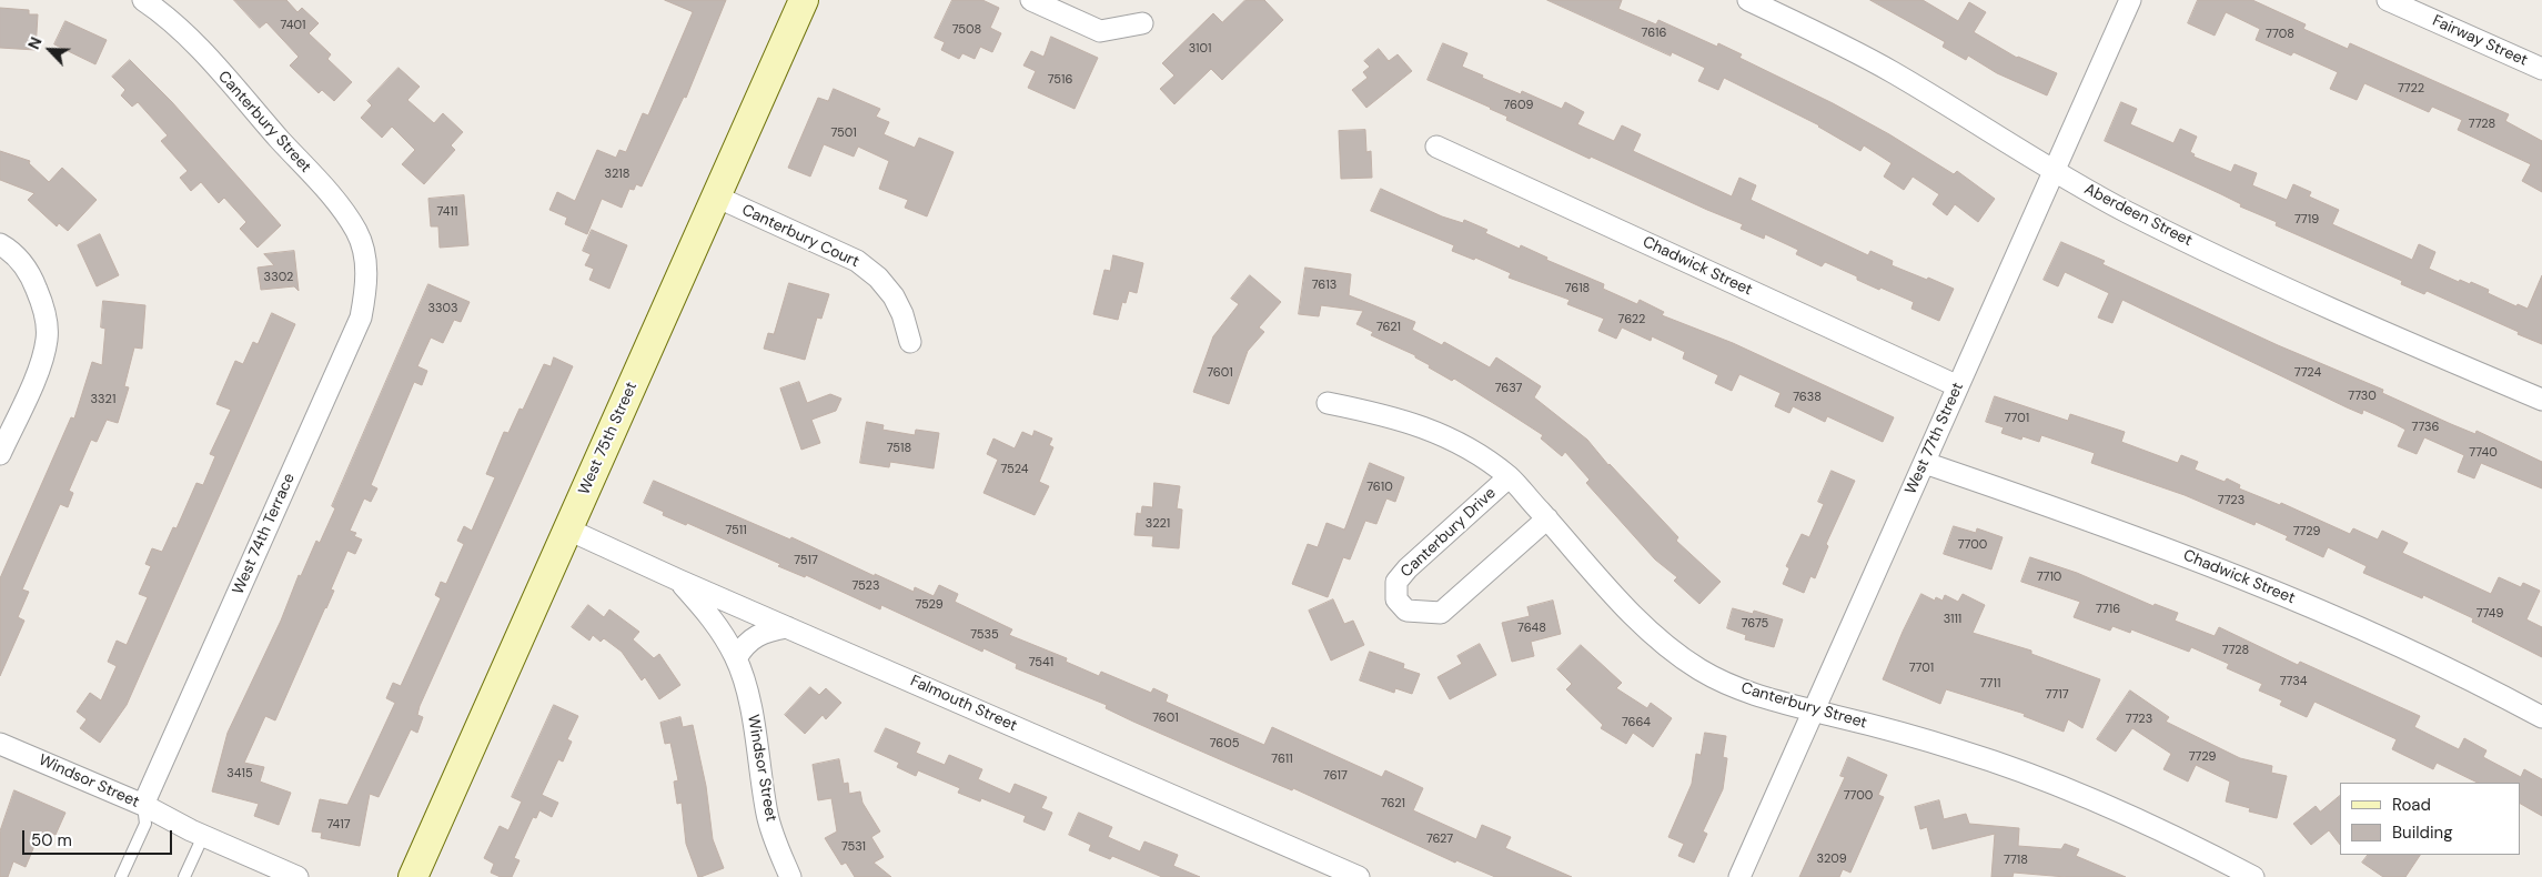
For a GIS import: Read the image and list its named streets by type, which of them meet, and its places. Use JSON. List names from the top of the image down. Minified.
{"streets":{"main road":["West 75th Street"],"street":["Fairway Street","Canterbury Street","Aberdeen Street","Canterbury Court","Chadwick Street","West 77th Street","Canterbury Drive","West 74th Terrace","Falmouth Street","Windsor Street"]},"crossings":[["Canterbury Street","West 77th Street"],["Canterbury Street","Canterbury Drive"],["Canterbury Street","West 74th Terrace"],["Aberdeen Street","West 77th Street"],["Canterbury Court","West 75th Street"],["Chadwick Street","West 77th Street"],["West 75th Street","Falmouth Street"],["West 74th Terrace","Windsor Street"],["Falmouth Street","Windsor Street"]],"house_numbers":["7401","7508","7616","7708","3101","7516","7722","7609","7728","7501","3218","7411","7719","3302","7613","7618","3303","7622","7621","7601","7724","7637","7730","7638","3321","7701","7736","7518","7740","7524","7610","7723","3221","7511","7729","7700","7517","7710","7523","7529","7716","7749","3111","7675","7648","7535","7728","7541","7701","7734","7711","7717","7601","7723","7664","7605","7729","7611","3415","7617","7700","7621","7417","7627","7531","3209","7718"],"legend":["Road","Building"],"scale_bar":"50 m","north":"top left"}
